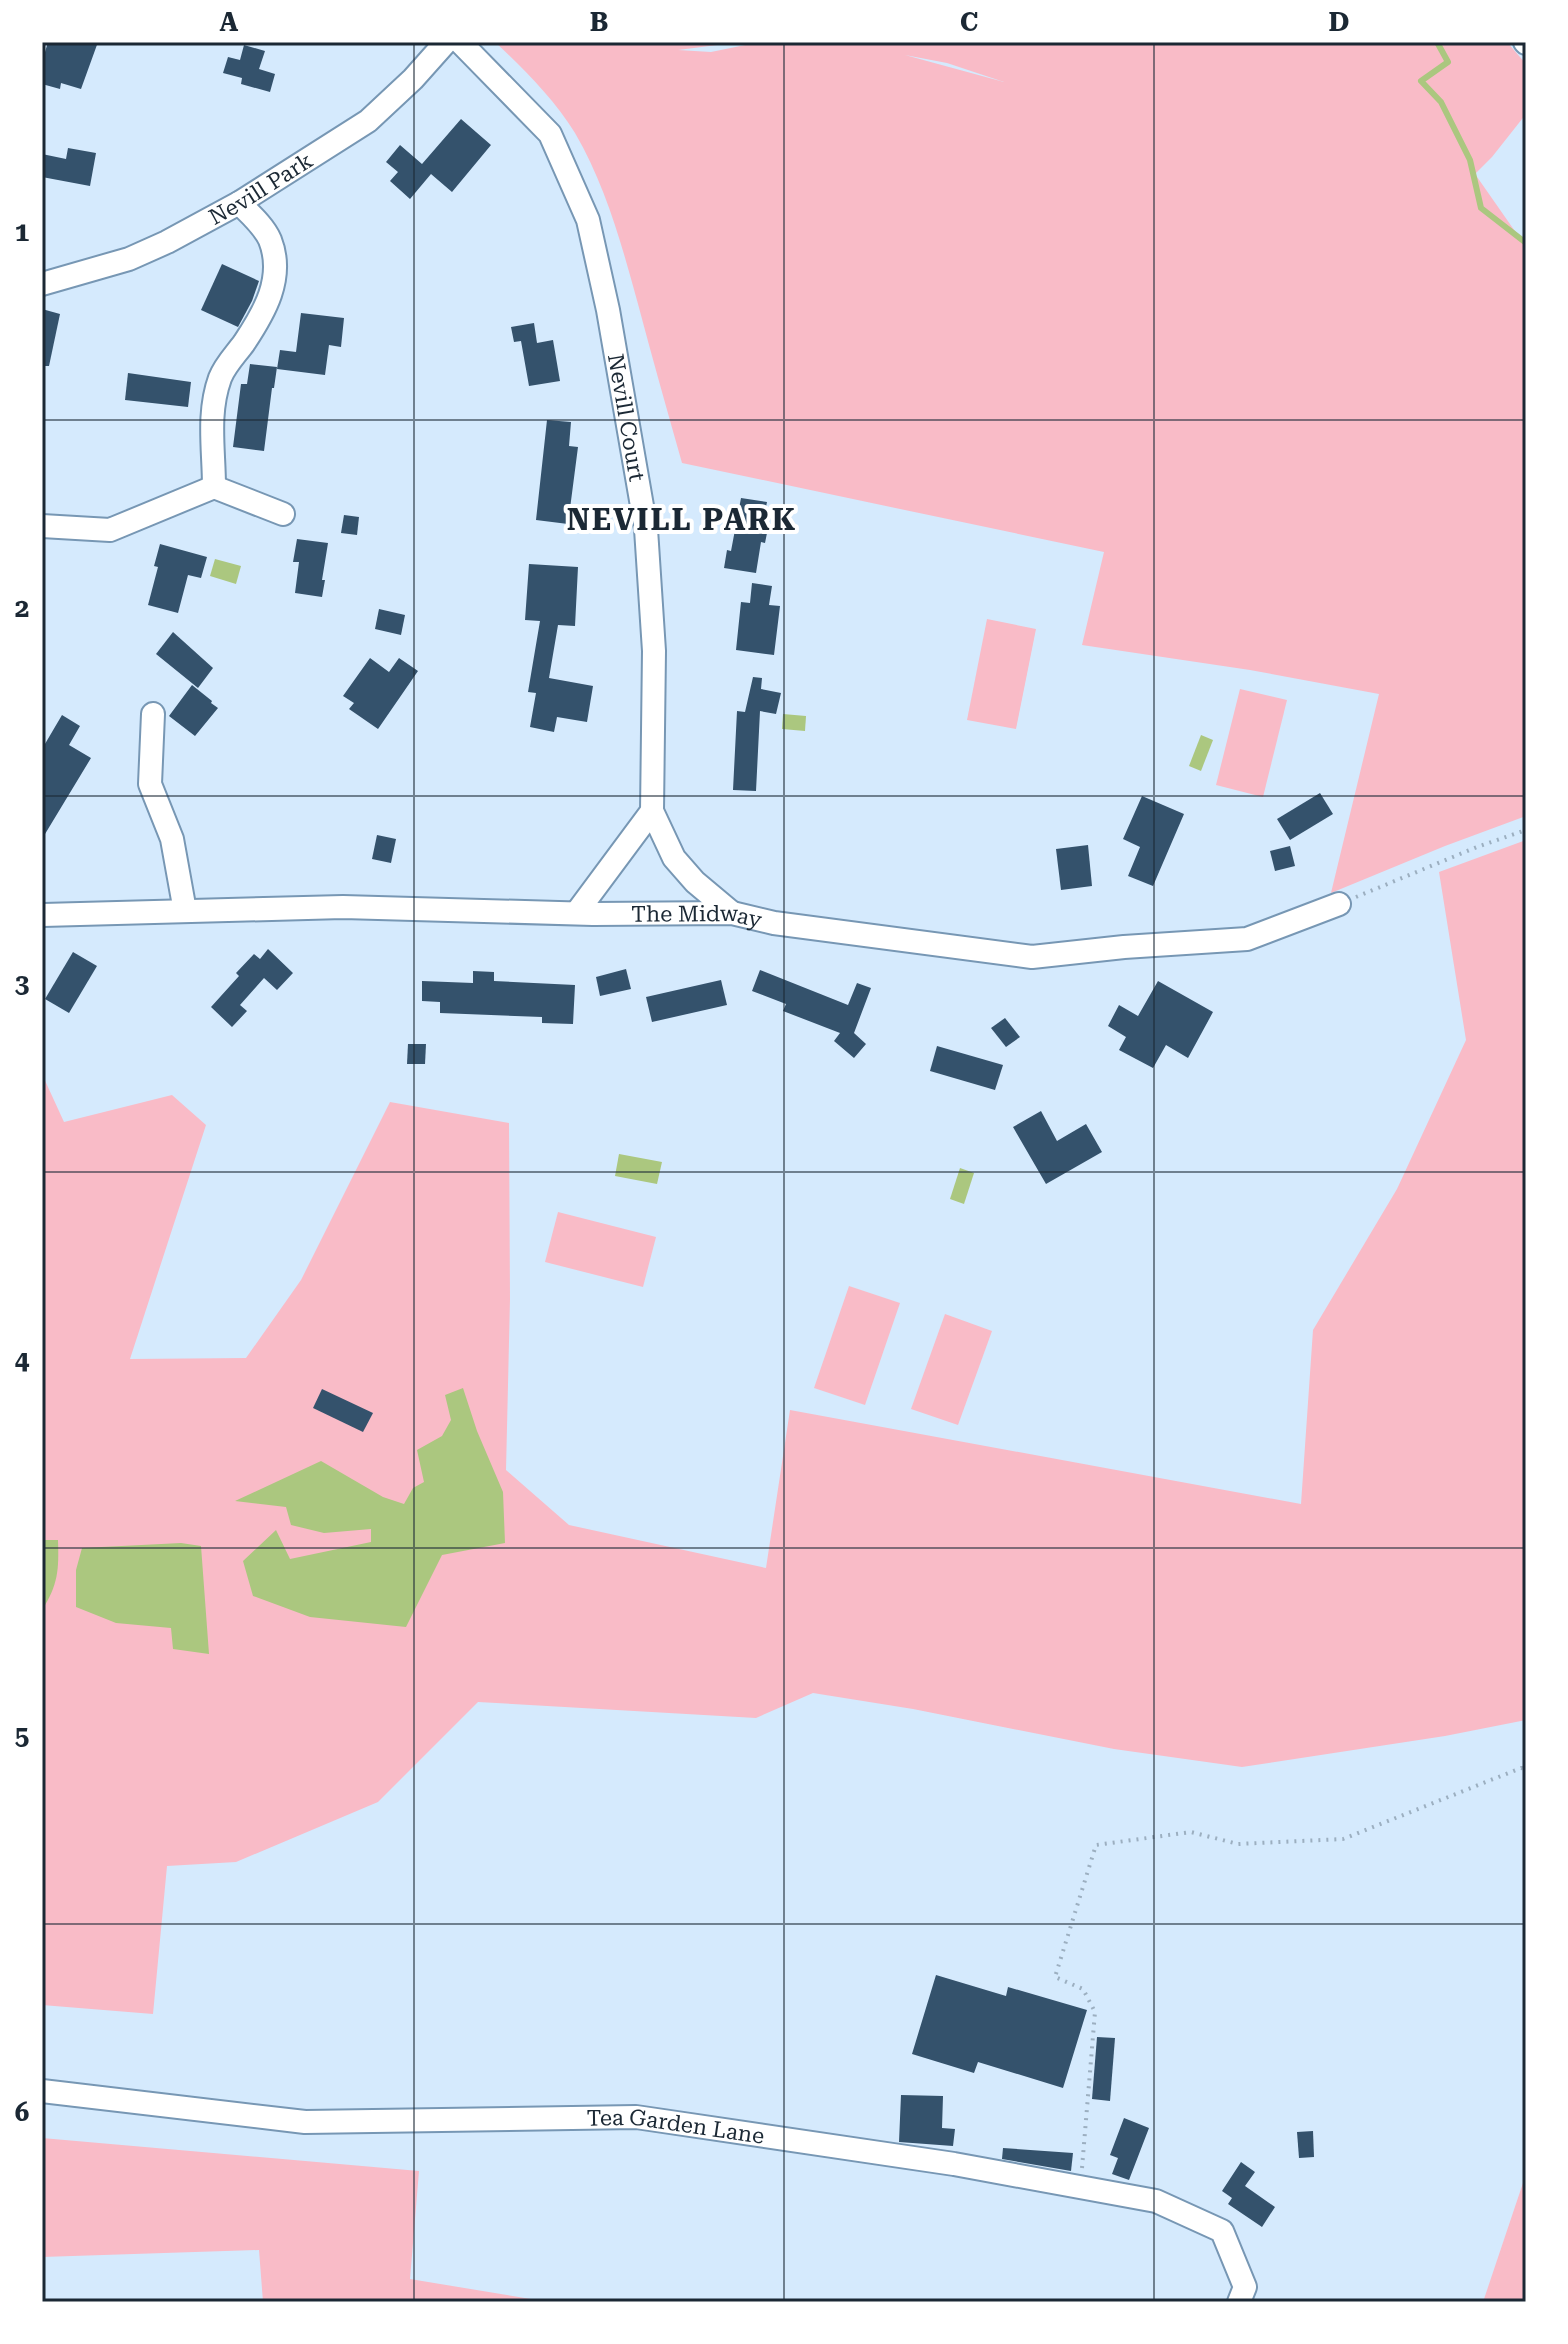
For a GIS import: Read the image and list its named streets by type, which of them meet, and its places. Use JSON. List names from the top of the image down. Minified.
{"streets":{"street":["Nevill Park","Nevill Court","The Midway","Tea Garden Lane"]},"districts":["NEVILL PARK"],"grid":{"columns":["A","B","C","D"],"rows":["1","2","3","4","5","6"]}}
